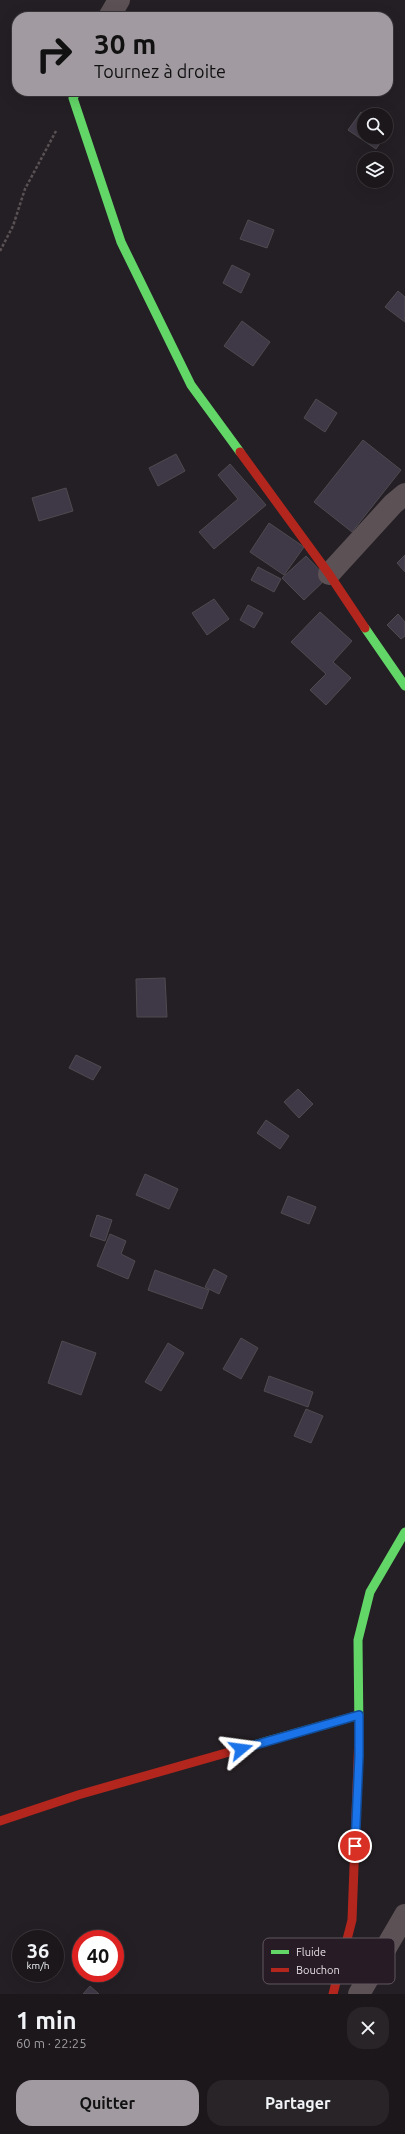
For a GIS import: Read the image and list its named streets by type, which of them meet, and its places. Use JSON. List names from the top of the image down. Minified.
{"legend":["Fluide","Bouchon"],"page":{"turn":["30 m","Tournez à droite"],"speed":"36 km/h","limit":"40","heading":["1 min","60 m · 22:25"],"buttons":["Quitter","Partager"]}}
